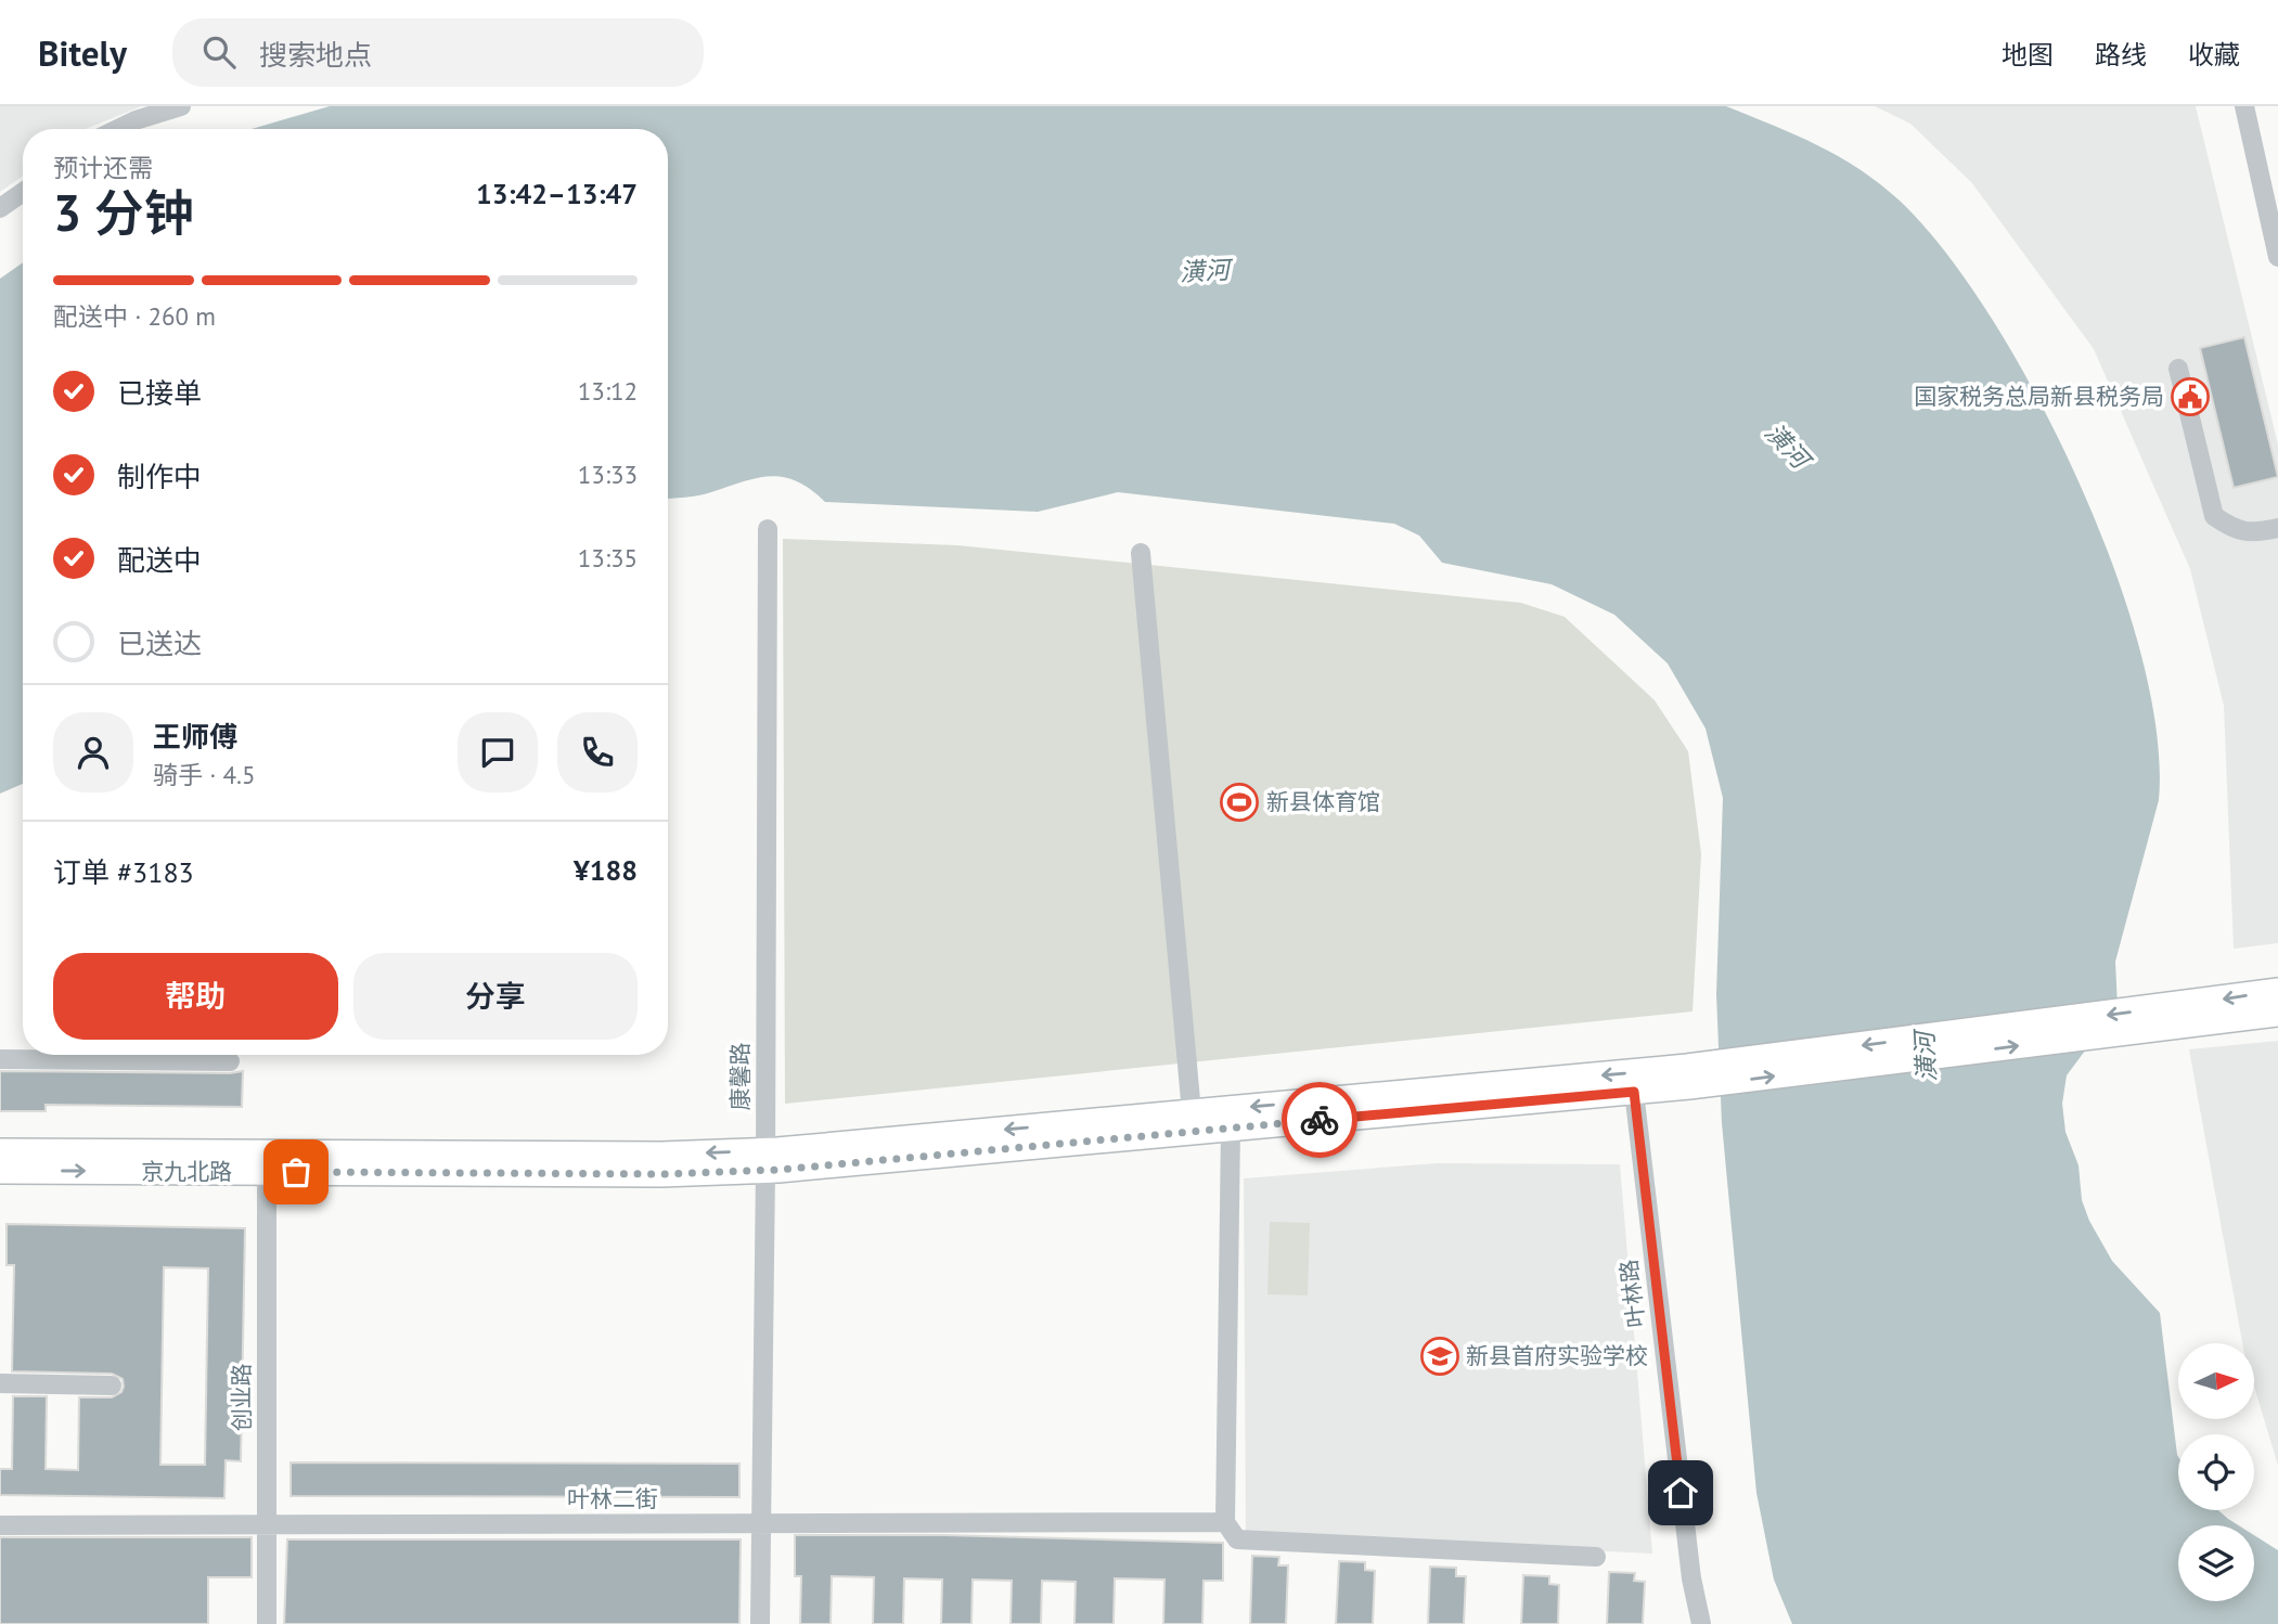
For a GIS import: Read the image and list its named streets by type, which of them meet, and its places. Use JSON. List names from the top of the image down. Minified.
{"streets":{"main road":["京九北路"],"street":["康馨路","叶林路","创业路","叶林二街"]},"crossings":[["康馨路","京九北路"],["康馨路","叶林二街"],["京九北路","叶林路"],["京九北路","创业路"],["创业路","叶林二街"]],"water":["潢河"],"places":{"public building":["国家税务总局新县税务局"],"sports":["新县体育馆"],"school or university":["新县首府实验学校"]},"north":"right","page":{"header":"Bitely","search":"搜索地点","nav":["地图","路线","收藏"],"heading":["3 分钟","预计还需","13:42–13:47"],"panel":["王师傅","骑手 · 4.5","订单 #3183","¥188"],"bar":"配送中 · 260 m","list":[["已接单","13:12"],["制作中","13:33"],["配送中","13:35"],"已送达"],"buttons":["帮助","分享"]}}
